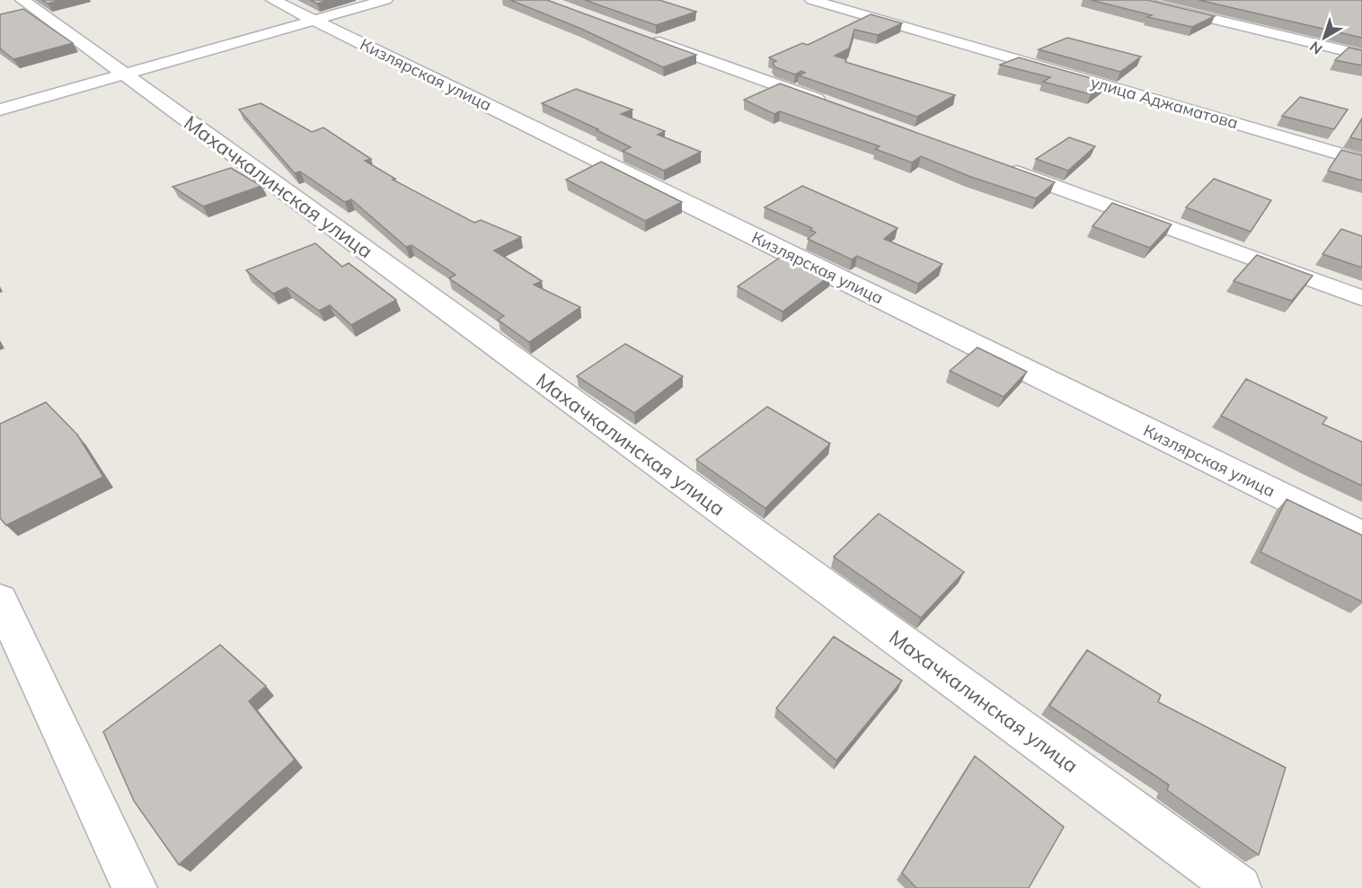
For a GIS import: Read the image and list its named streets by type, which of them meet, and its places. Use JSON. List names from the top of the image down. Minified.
{"streets":{"street":["Кизлярская улица","улица Аджаматова","Махачкалинская улица"]},"north":"bottom left"}
